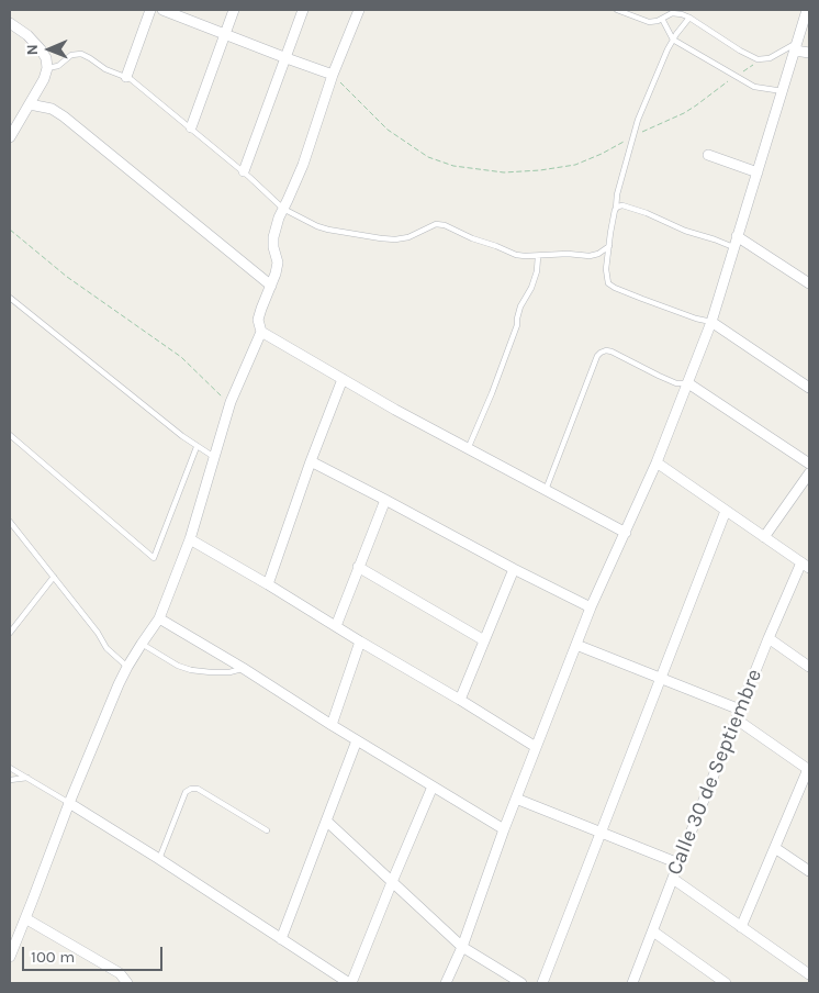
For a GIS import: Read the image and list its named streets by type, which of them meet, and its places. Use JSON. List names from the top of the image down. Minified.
{"streets":{"street":["Calle 30 de Septiembre"]},"scale_bar":"100 m","north":"left"}
